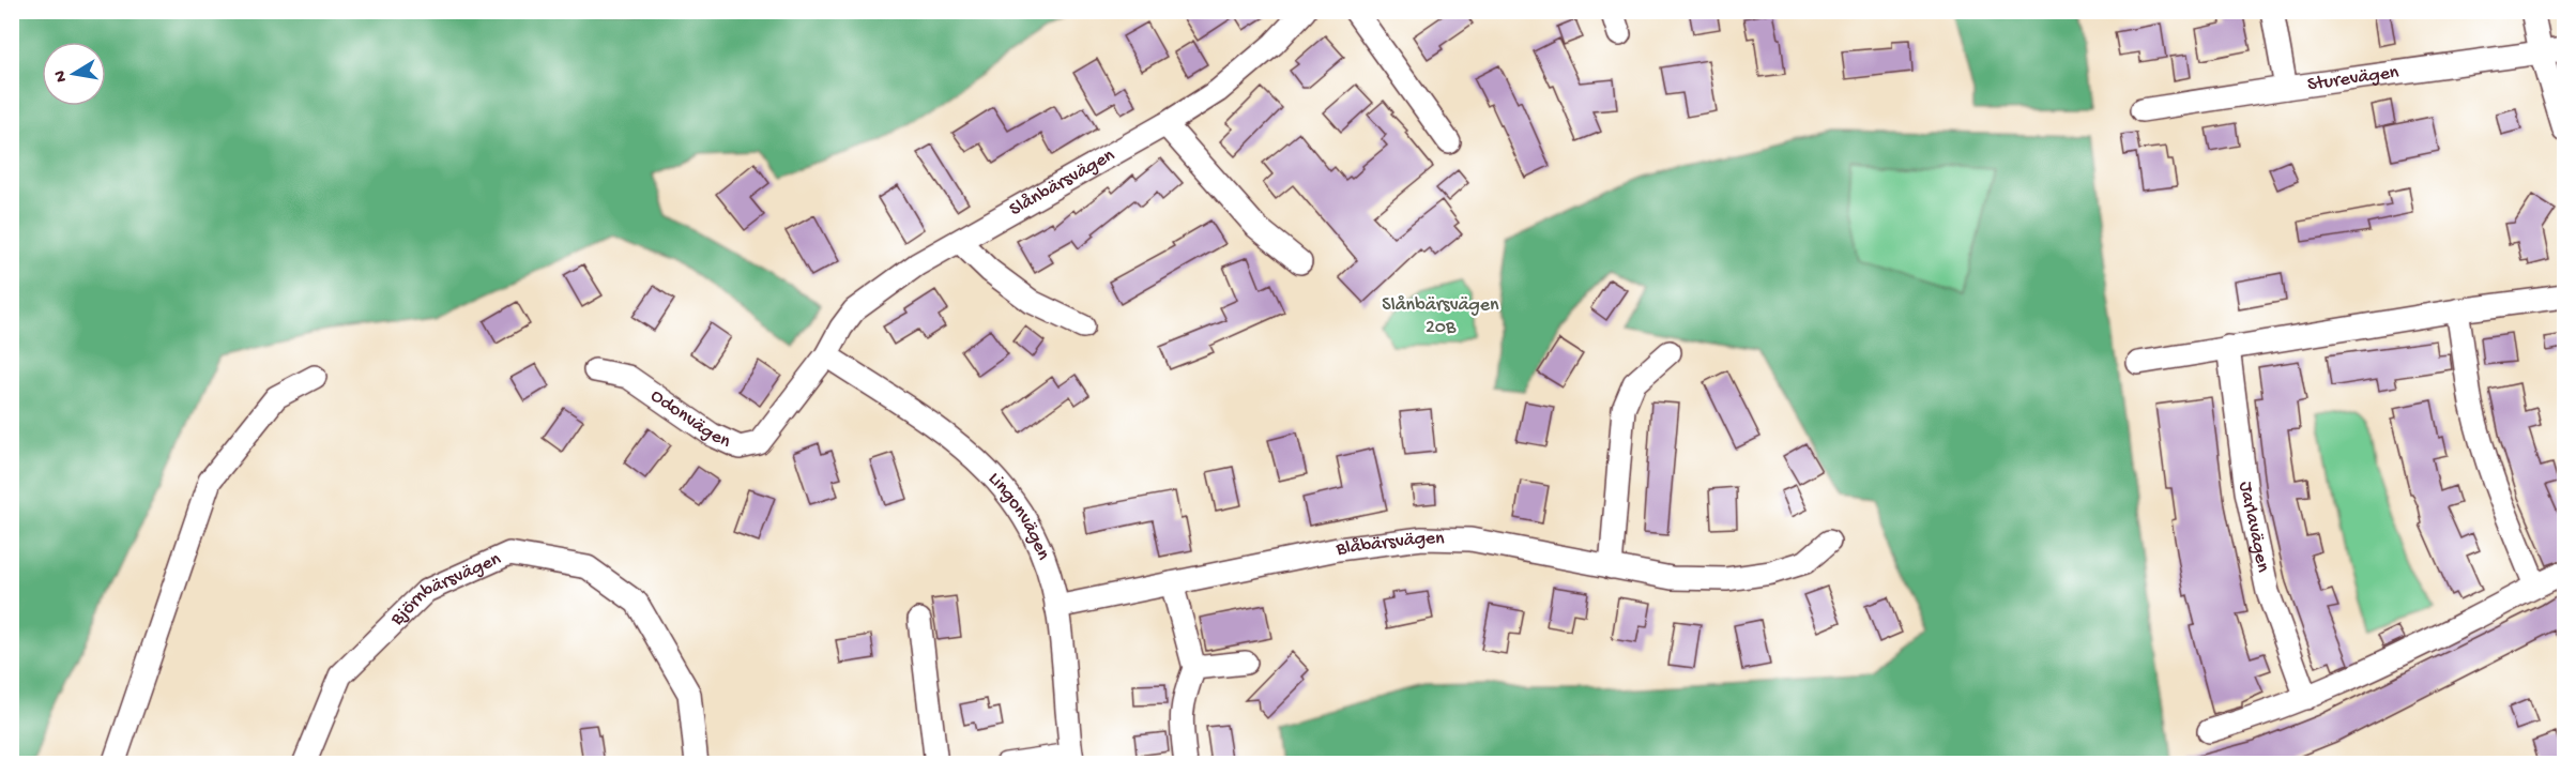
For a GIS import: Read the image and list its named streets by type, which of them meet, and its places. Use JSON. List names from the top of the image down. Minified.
{"streets":{"street":["Sturevägen","Slånbärsvägen","Odonvägen","Lingonvägen","Jarlavägen","Blåbärsvägen","Björnbärsvägen"]},"crossings":[["Slånbärsvägen","Odonvägen"],["Slånbärsvägen","Lingonvägen"],["Odonvägen","Lingonvägen"],["Lingonvägen","Blåbärsvägen"]],"parks":["Slånbärsvägen 20B"],"north":"left"}
